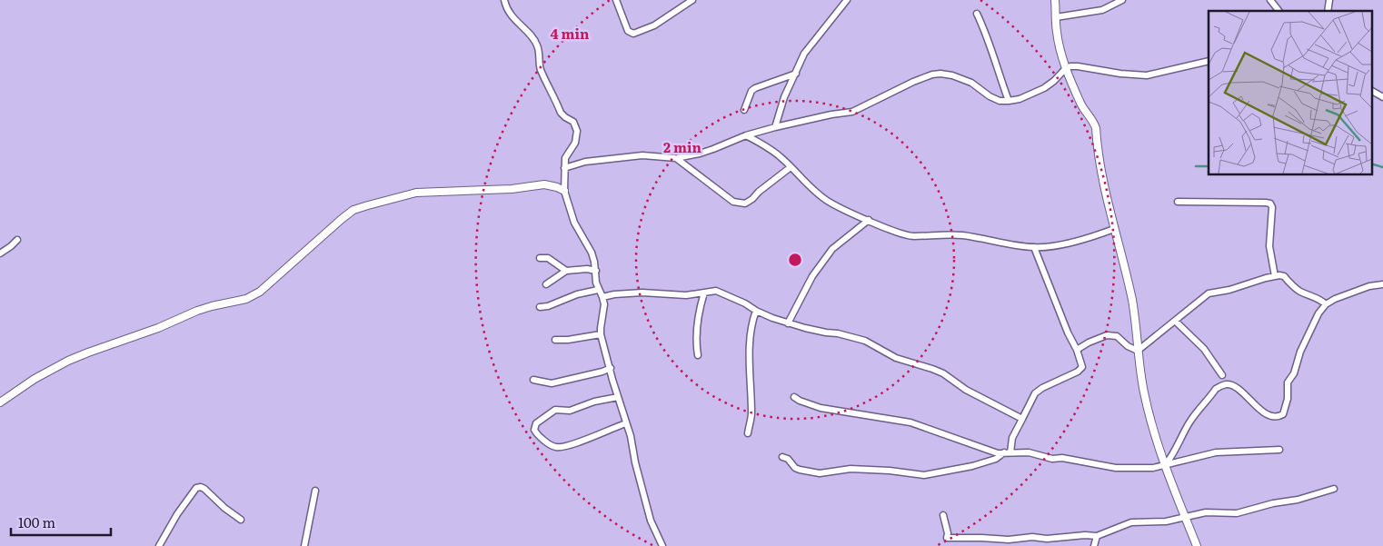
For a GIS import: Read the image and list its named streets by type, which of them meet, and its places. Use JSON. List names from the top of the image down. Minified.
{"scale_bar":"100 m","rings":["4 min","2 min"]}
